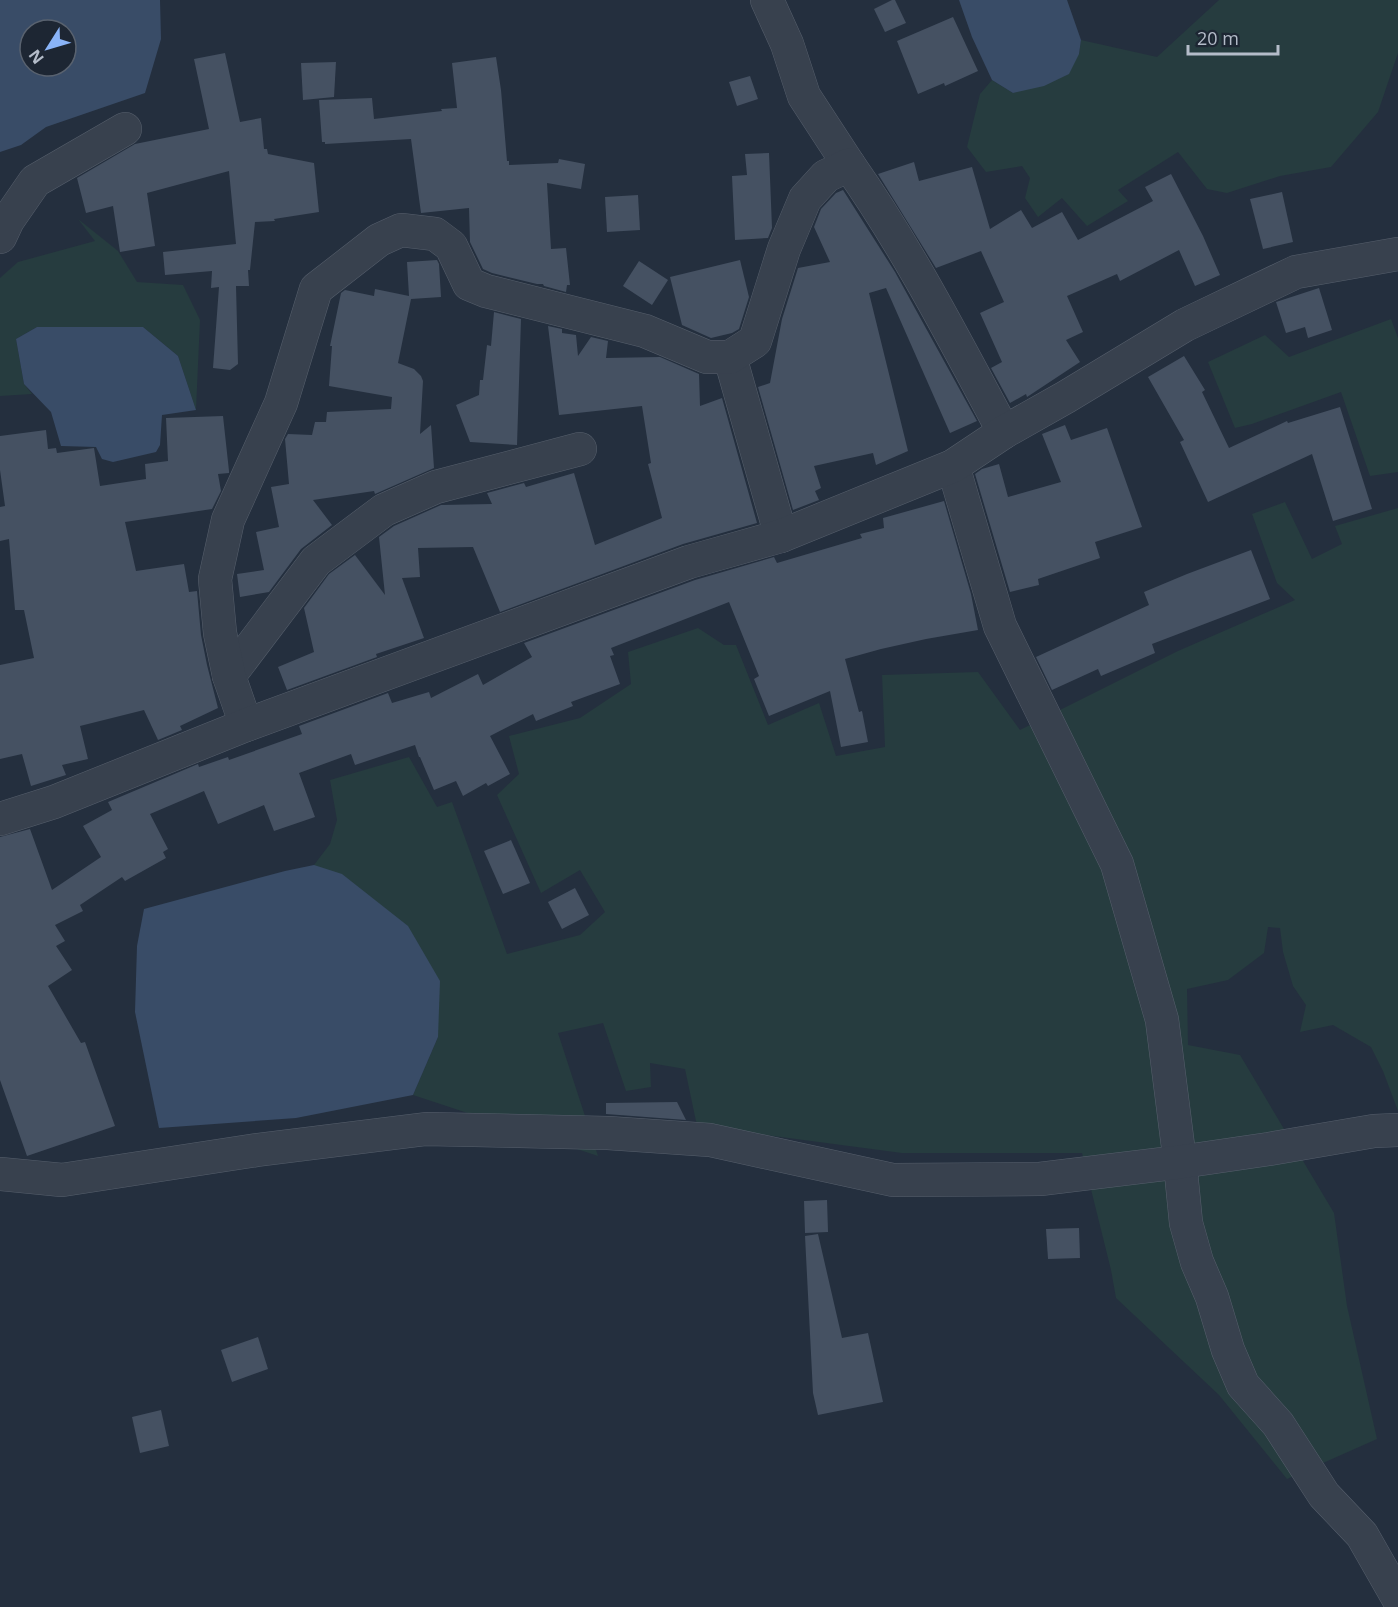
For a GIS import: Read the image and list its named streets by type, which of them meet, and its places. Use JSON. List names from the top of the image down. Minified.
{"scale_bar":"20 m","north":"bottom left"}
